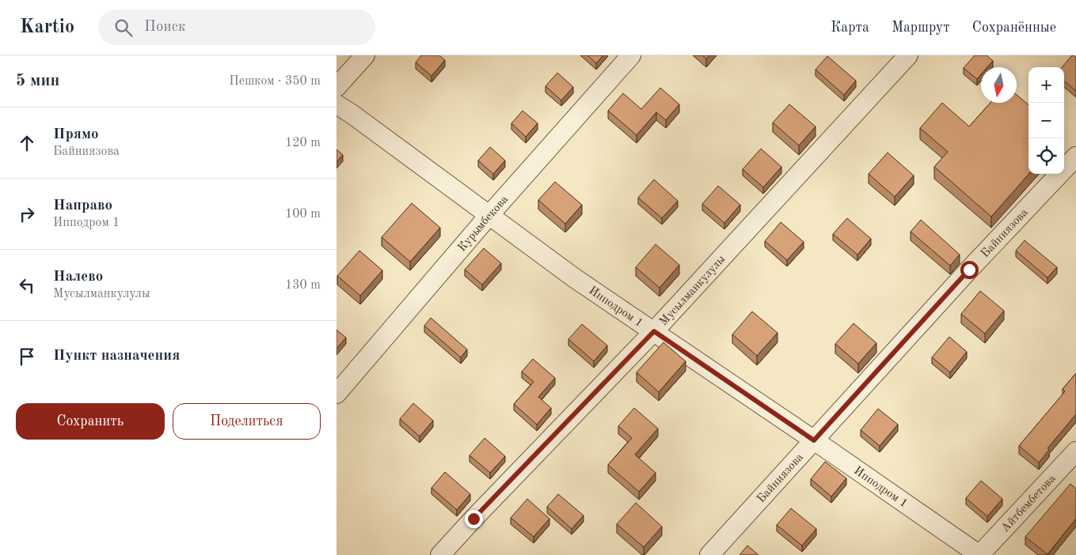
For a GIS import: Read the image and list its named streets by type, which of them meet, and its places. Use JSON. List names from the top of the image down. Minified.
{"streets":{"street":["Курымбекова","Байниязова","Мусылманкулулы","Ипподром 1","Айтбембетова"]},"crossings":[["Курымбекова","Ипподром 1"],["Байниязова","Ипподром 1"],["Мусылманкулулы","Ипподром 1"],["Ипподром 1","Айтбембетова"]],"north":"bottom","page":{"header":"Kartio","search":"Поиск","nav":["Карта","Маршрут","Сохранённые"],"heading":["5 мин","Пешком · 350 m"],"map_buttons":["+","−"],"list":[["Прямо","Байниязова","120 m"],["Направо","Ипподром 1","100 m"],["Налево","Мусылманкулулы","130 m"],"Пункт назначения"],"buttons":["Сохранить","Поделиться"]}}
